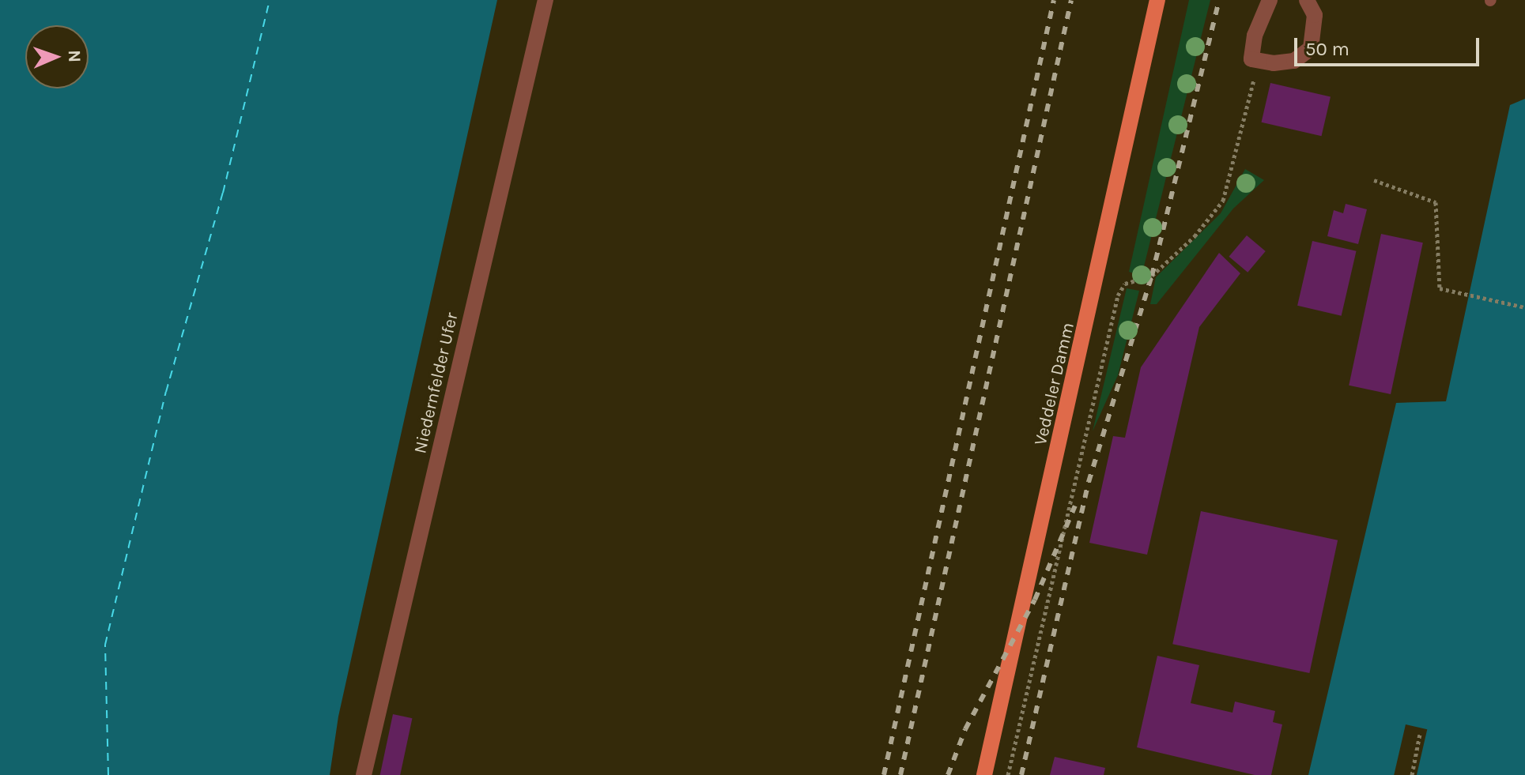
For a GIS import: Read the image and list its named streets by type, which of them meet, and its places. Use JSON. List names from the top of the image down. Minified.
{"streets":{"main road":["Veddeler Damm"],"street":["Niedernfelder Ufer"]},"scale_bar":"50 m","north":"right"}
